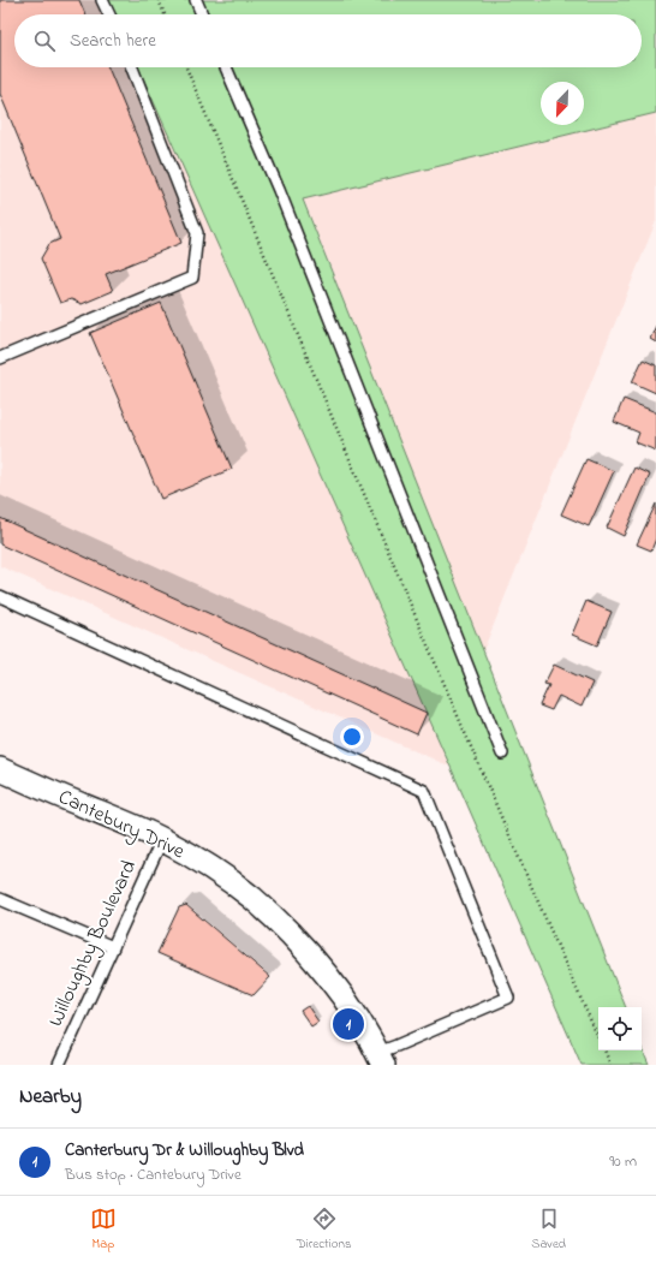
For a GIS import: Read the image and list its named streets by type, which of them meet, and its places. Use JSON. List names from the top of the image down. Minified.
{"streets":{"street":["Cantebury Drive"],"lane":["Willoughby Boulevard"]},"crossings":[["Cantebury Drive","Willoughby Boulevard"]],"north":"bottom left","page":{"search":"Search here","pins":"1","heading":"Nearby","list":[{"mark":"1","name":"Canterbury Dr & Willoughby Blvd","note":"Bus stop · Cantebury Drive","value":"90 m"}],"nav":["Map","Directions","Saved"]}}
